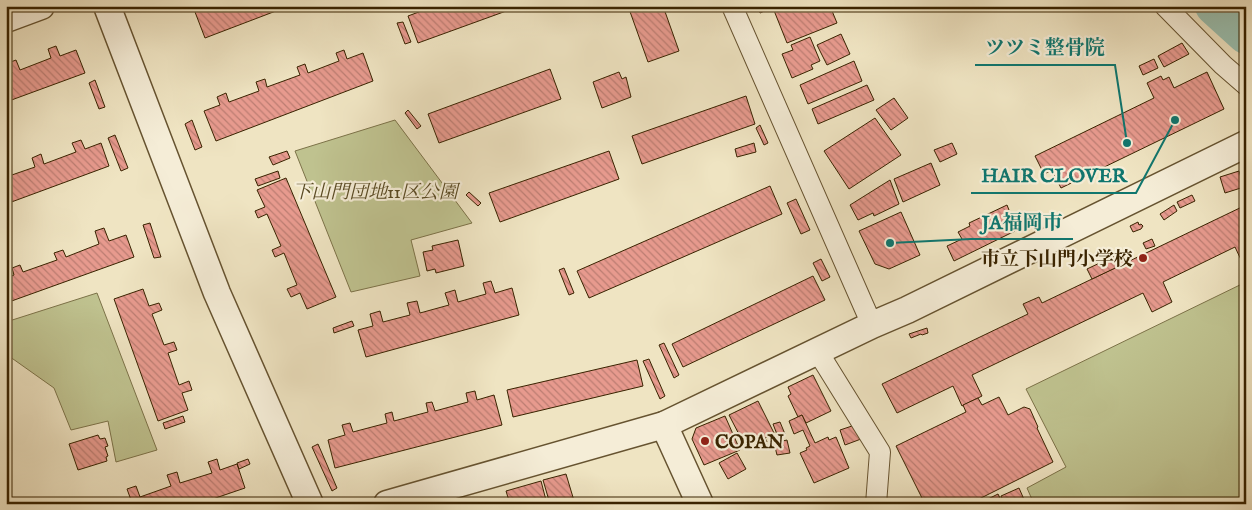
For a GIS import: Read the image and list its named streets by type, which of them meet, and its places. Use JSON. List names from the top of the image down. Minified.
{"parks":["下山門団地11区公園"],"places":["HAIR CLOVER","ツツミ整骨院","JA福岡市","市立下山門小学校","COPAN"]}
